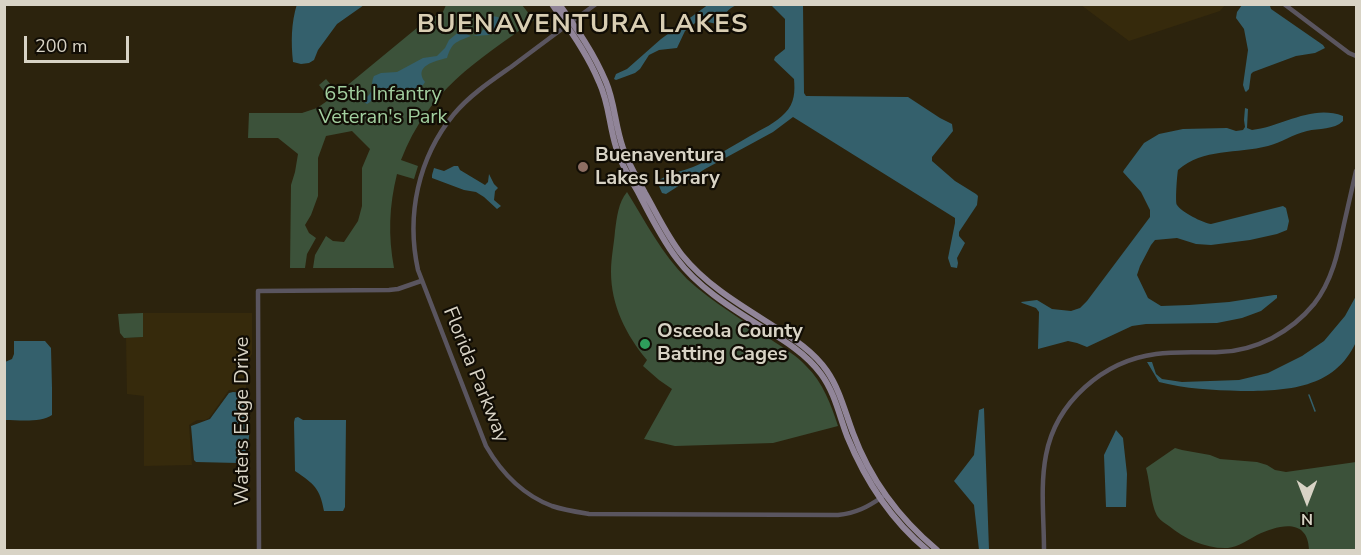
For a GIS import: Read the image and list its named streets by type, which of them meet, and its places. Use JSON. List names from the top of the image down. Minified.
{"streets":{"street":["Florida Parkway","Waters Edge Drive"]},"crossings":[["Florida Parkway","Waters Edge Drive"]],"districts":["BUENAVENTURA LAKES"],"parks":["65th Infantry Veteran's Park"],"places":["Buenaventura Lakes Library","Osceola County Batting Cages"],"scale_bar":"200 m","north":"bottom"}
